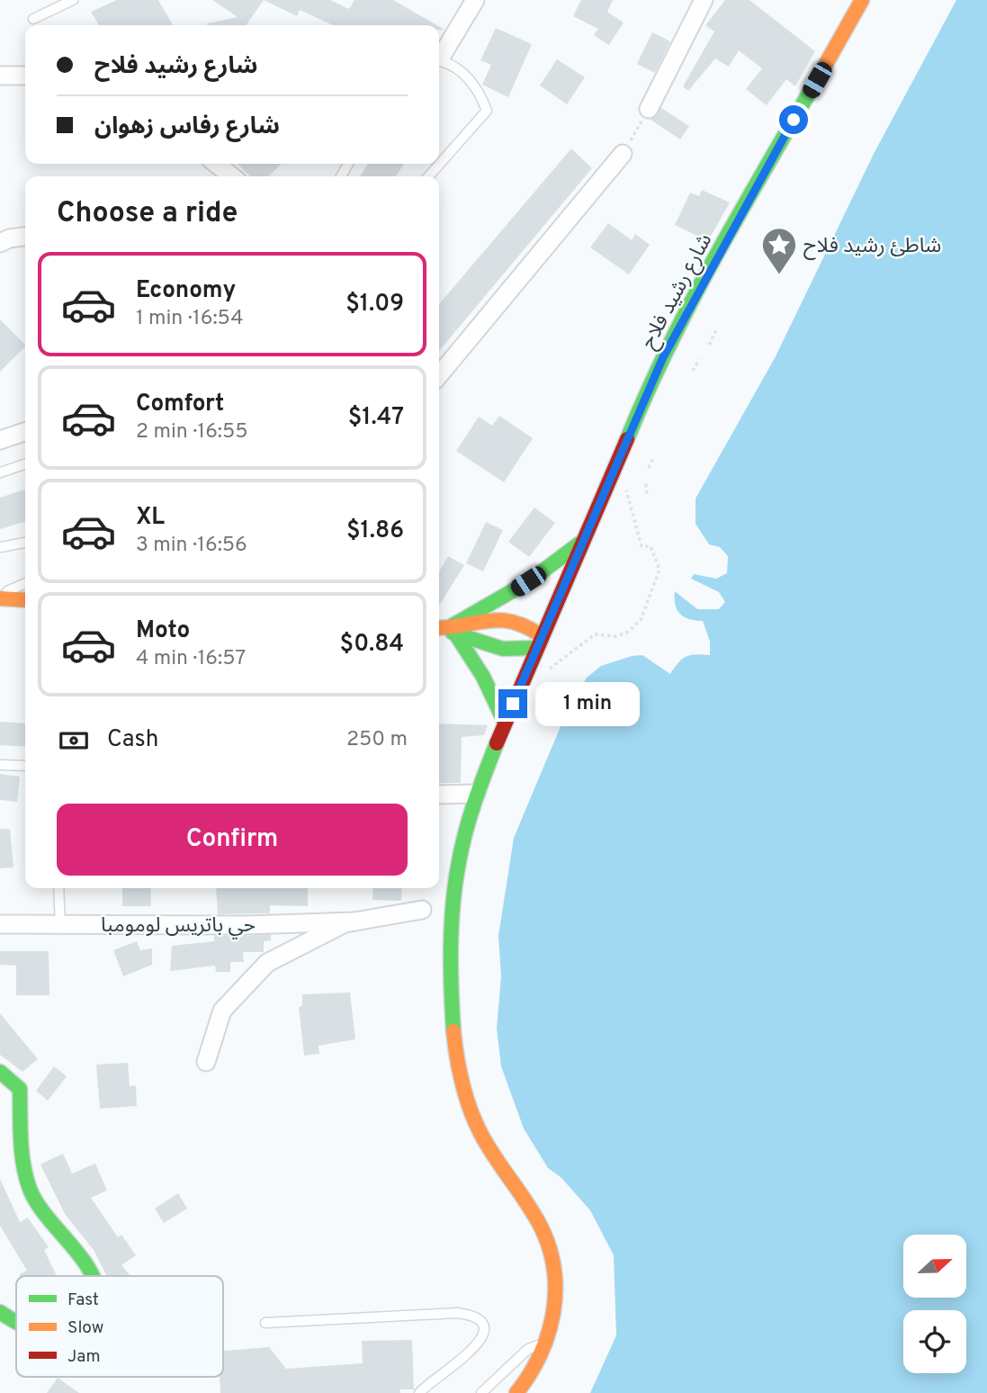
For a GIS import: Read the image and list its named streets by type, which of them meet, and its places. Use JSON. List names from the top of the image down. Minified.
{"streets":{"street":["شارع رشيد فلاح","حي باتريس لومومبا"]},"places":{"place":["شاطئ رشيد فلاح"]},"legend":["Fast","Slow","Jam"],"north":"right","page":{"banner":["شارع رشيد فلاح","شارع رفاس زهوان"],"heading":"Choose a ride","list":[{"name":"Economy","note":"1 min · 16:54","value":"$1.09"},{"name":"Comfort","note":"2 min · 16:55","value":"$1.47"},{"name":"XL","note":"3 min · 16:56","value":"$1.86"},{"name":"Moto","note":"4 min · 16:57","value":"$0.84"}],"bubble":"1 min","pay":["Cash","250 m"],"buttons":"Confirm"}}
